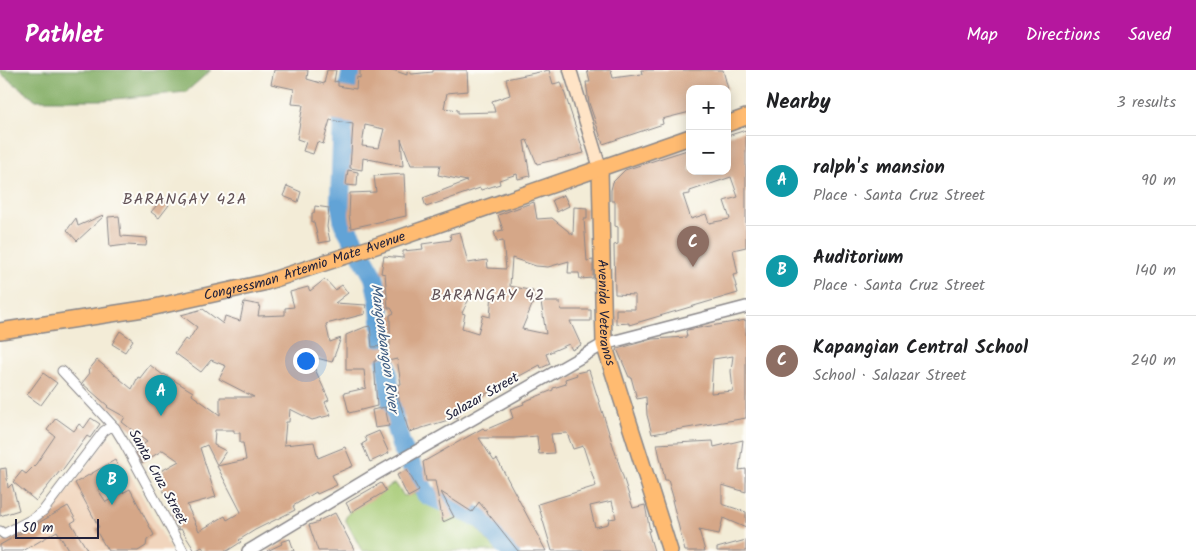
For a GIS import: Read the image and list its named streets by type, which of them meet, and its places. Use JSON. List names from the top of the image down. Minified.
{"streets":{"main road":["Congressman Artemio Mate Avenue","Avenida Veteranos"],"street":["Salazar Street","Santa Cruz Street"]},"crossings":[["Congressman Artemio Mate Avenue","Avenida Veteranos"],["Avenida Veteranos","Salazar Street"]],"districts":["BARANGAY 42A","BARANGAY 42"],"water":["Mangonbangon River"],"scale_bar":"50 m","page":{"header":"Pathlet","nav":["Map","Directions","Saved"],"heading":["Nearby","3 results"],"map_buttons":["+","−"],"list":[{"mark":"A","name":"ralph's mansion","note":"Place · Santa Cruz Street","value":"90 m"},{"mark":"B","name":"Auditorium","note":"Place · Santa Cruz Street","value":"140 m"},{"mark":"C","name":"Kapangian Central School","note":"School · Salazar Street","value":"240 m"}],"pins":["C","A","B"],"scale":"50 m"}}
